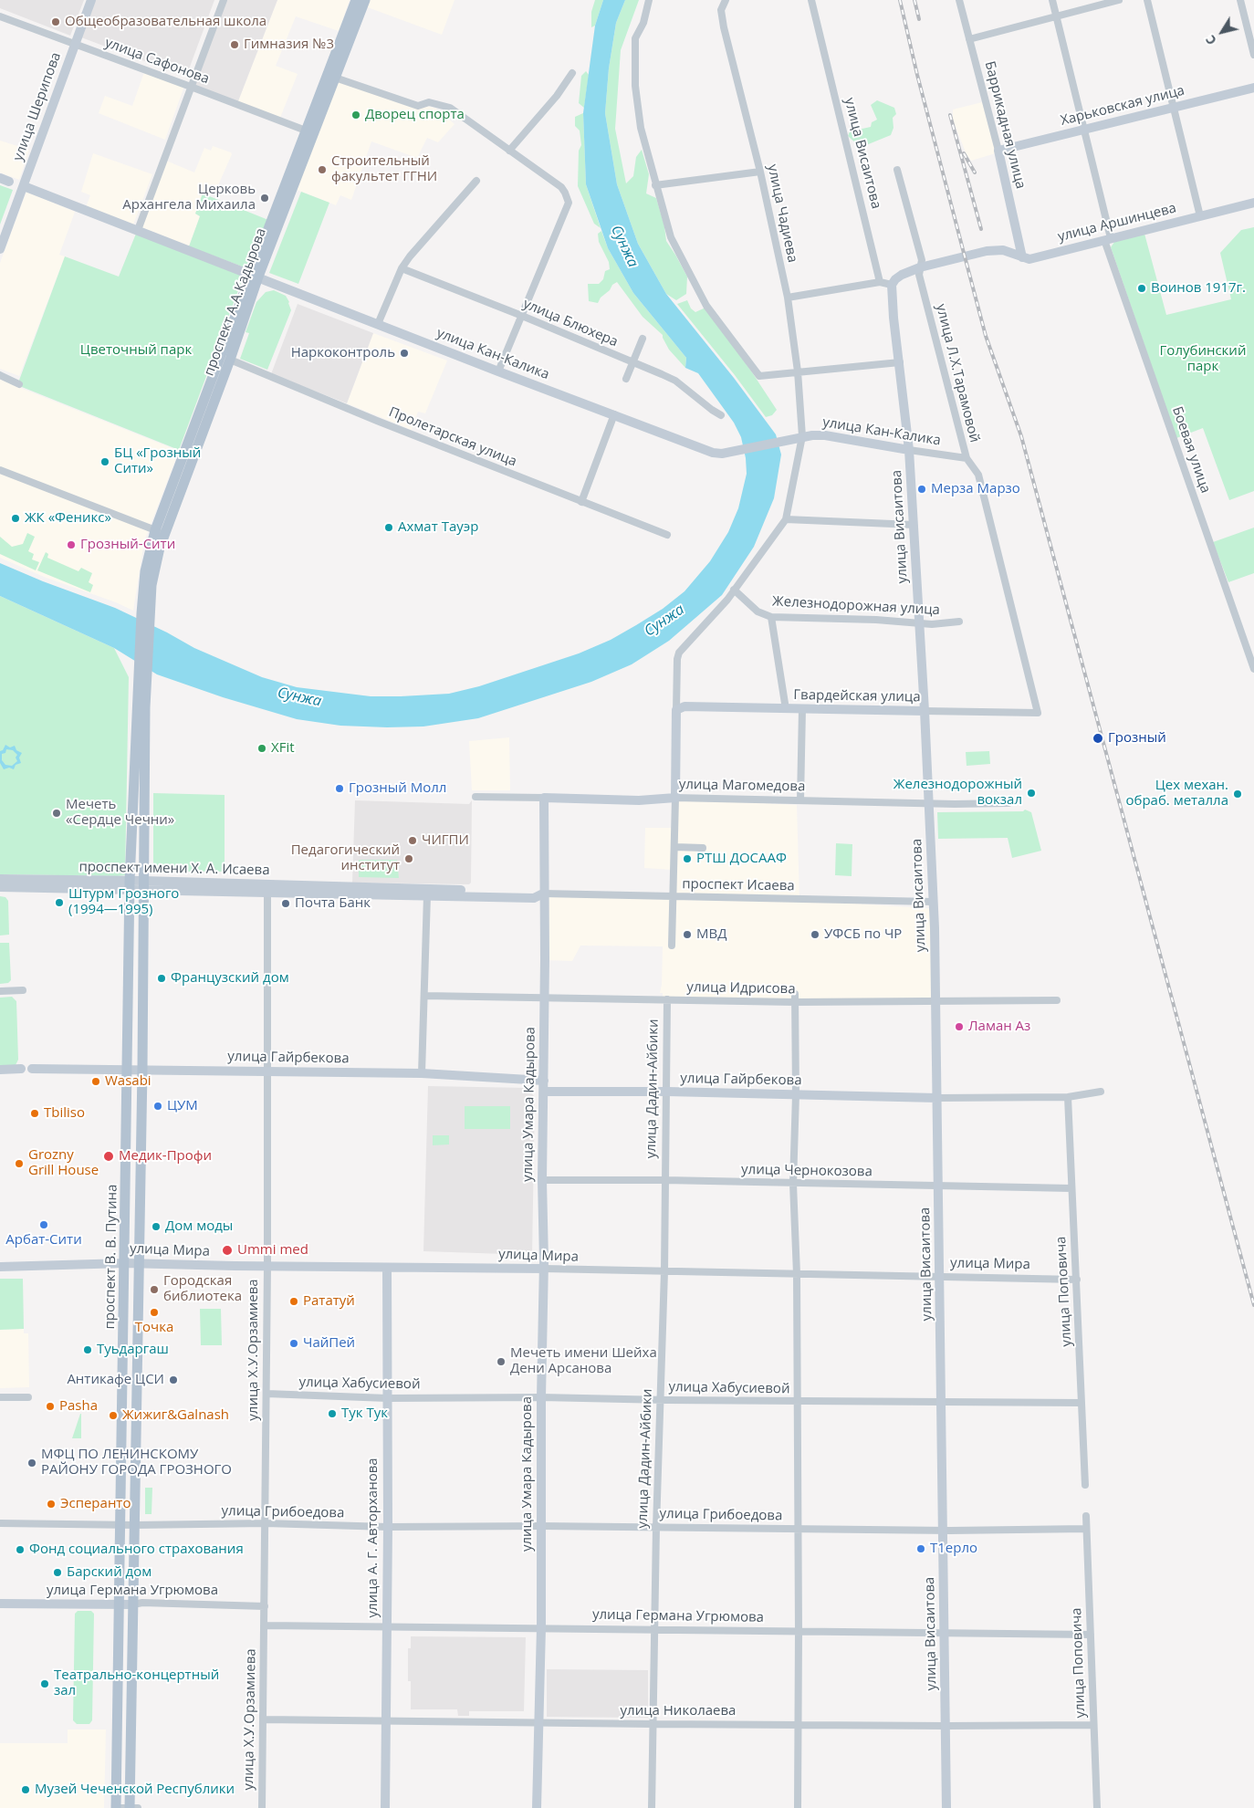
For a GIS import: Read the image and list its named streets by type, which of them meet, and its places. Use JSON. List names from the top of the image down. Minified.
{"streets":{"main road":["Харьковская улица","улица Шерипова","Баррикадная улица","улица Висаитова","улица Аршинцева","проспект А.А.Кадырова","улица Кан-Калика","Гвардейская улица","улица Магомедова","проспект имени Х. А. Исаева","улица Гайрбекова","улица Умара Кадырова","улица Мира","проспект В. В. Путина","улица А. Г. Авторханова","улица Германа Угрюмова"],"street":["улица Сафонова","улица Чадиева","улица Блюхера","улица Л.Х.Тарамовой","Пролетарская улица","Боевая улица","Железнодорожная улица","проспект Исаева","улица Идрисова","улица Дадин-Айбики","улица Чернокозова","улица Поповича","улица Х.У.Орзамиева","улица Хабусиевой","улица Грибоедова","улица Николаева"]},"crossings":[["улица Сафонова","улица Шерипова"],["улица Сафонова","проспект А.А.Кадырова"],["Харьковская улица","Баррикадная улица"],["Харьковская улица","Боевая улица"],["улица Шерипова","улица Кан-Калика"],["Баррикадная улица","улица Аршинцева"],["улица Висаитова","улица Аршинцева"],["улица Висаитова","улица Кан-Калика"],["улица Висаитова","Железнодорожная улица"],["улица Висаитова","Гвардейская улица"],["улица Висаитова","улица Магомедова"],["улица Висаитова","проспект Исаева"],["улица Висаитова","улица Идрисова"],["улица Висаитова","улица Гайрбекова"],["улица Висаитова","улица Чернокозова"],["улица Висаитова","улица Мира"],["улица Висаитова","улица Хабусиевой"],["улица Висаитова","улица Грибоедова"],["улица Висаитова","улица Германа Угрюмова"],["улица Висаитова","улица Николаева"],["улица Чадиева","улица Кан-Калика"],["улица Аршинцева","улица Л.Х.Тарамовой"],["улица Аршинцева","Боевая улица"],["проспект А.А.Кадырова","улица Кан-Калика"],["проспект А.А.Кадырова","Пролетарская улица"],["проспект А.А.Кадырова","проспект В. В. Путина"],["улица Кан-Калика","улица Л.Х.Тарамовой"],["улица Л.Х.Тарамовой","Гвардейская улица"],["улица Магомедова","улица Умара Кадырова"],["проспект имени Х. А. Исаева","проспект Исаева"],["проспект имени Х. А. Исаева","улица Умара Кадырова"],["проспект имени Х. А. Исаева","проспект В. В. Путина"],["проспект имени Х. А. Исаева","улица Х.У.Орзамиева"],["проспект Исаева","улица Умара Кадырова"],["улица Идрисова","улица Дадин-Айбики"],["улица Идрисова","улица Умара Кадырова"],["улица Гайрбекова","улица Дадин-Айбики"],["улица Гайрбекова","улица Умара Кадырова"],["улица Гайрбекова","проспект В. В. Путина"],["улица Гайрбекова","улица Х.У.Орзамиева"],["улица Дадин-Айбики","улица Чернокозова"],["улица Дадин-Айбики","улица Мира"],["улица Дадин-Айбики","улица Хабусиевой"],["улица Дадин-Айбики","улица Грибоедова"],["улица Дадин-Айбики","улица Германа Угрюмова"],["улица Дадин-Айбики","улица Николаева"],["улица Умара Кадырова","улица Чернокозова"],["улица Умара Кадырова","улица Мира"],["улица Умара Кадырова","улица Хабусиевой"],["улица Умара Кадырова","улица Грибоедова"],["улица Умара Кадырова","улица Германа Угрюмова"],["улица Умара Кадырова","улица Николаева"],["улица Чернокозова","улица Поповича"],["улица Мира","проспект В. В. Путина"],["улица Мира","улица Поповича"],["улица Мира","улица Х.У.Орзамиева"],["улица Мира","улица А. Г. Авторханова"],["проспект В. В. Путина","улица Грибоедова"],["проспект В. В. Путина","улица Германа Угрюмова"],["улица Поповича","улица Хабусиевой"],["улица Поповича","улица Грибоедова"],["улица Поповича","улица Германа Угрюмова"],["улица Поповича","улица Николаева"],["улица Х.У.Орзамиева","улица Хабусиевой"],["улица Х.У.Орзамиева","улица Грибоедова"],["улица Х.У.Орзамиева","улица Германа Угрюмова"],["улица Х.У.Орзамиева","улица Николаева"],["улица Хабусиевой","улица А. Г. Авторханова"],["улица Грибоедова","улица А. Г. Авторханова"],["улица А. Г. Авторханова","улица Германа Угрюмова"],["улица А. Г. Авторханова","улица Николаева"]],"water":["Сунжа"],"parks":["Цветочный парк","Голубинский парк"],"places":["Общеобразовательная школа","Гимназия №3","Дворец спорта","Строительный факультет ГГНИ","Церковь Архангела Михаила","Воинов 1917г.","Наркоконтроль","БЦ «Грозный Сити»","Мерза Марзо","ЖК «Феникс»","Ахмат Тауэр","Грозный-Сити","Грозный","XFit","Грозный Молл","Железнодорожный вокзал","Цех механ. обраб. металла","Мечеть «Сердце Чечни»","ЧИГПИ","Педагогический институт","РТШ ДОСААФ","Штурм Грозного (1994—1995)","Почта Банк","МВД","УФСБ по ЧР","Французский дом","Ламан Аз","Wasabi","ЦУМ","Tbiliso","Медик-Профи","Grozny Grill House","Арбат-Сити","Дом моды","Ummi med","Городская библиотека","Рататуй","Точка","ЧайПей","Туьдаргаш","Мечеть имени Шейха Дени Арсанова","Антикафе ЦСИ","Pasha","Тук Тук","Жижиг&Galnash","МФЦ ПО ЛЕНИНСКОМУ РАЙОНУ ГОРОДА ГРОЗНОГО","Эсперанто","Т1ерло","Фонд социального страхования","Барский дом","Театрально-концертный зал","Музей Чеченской Республики"],"north":"bottom left"}
